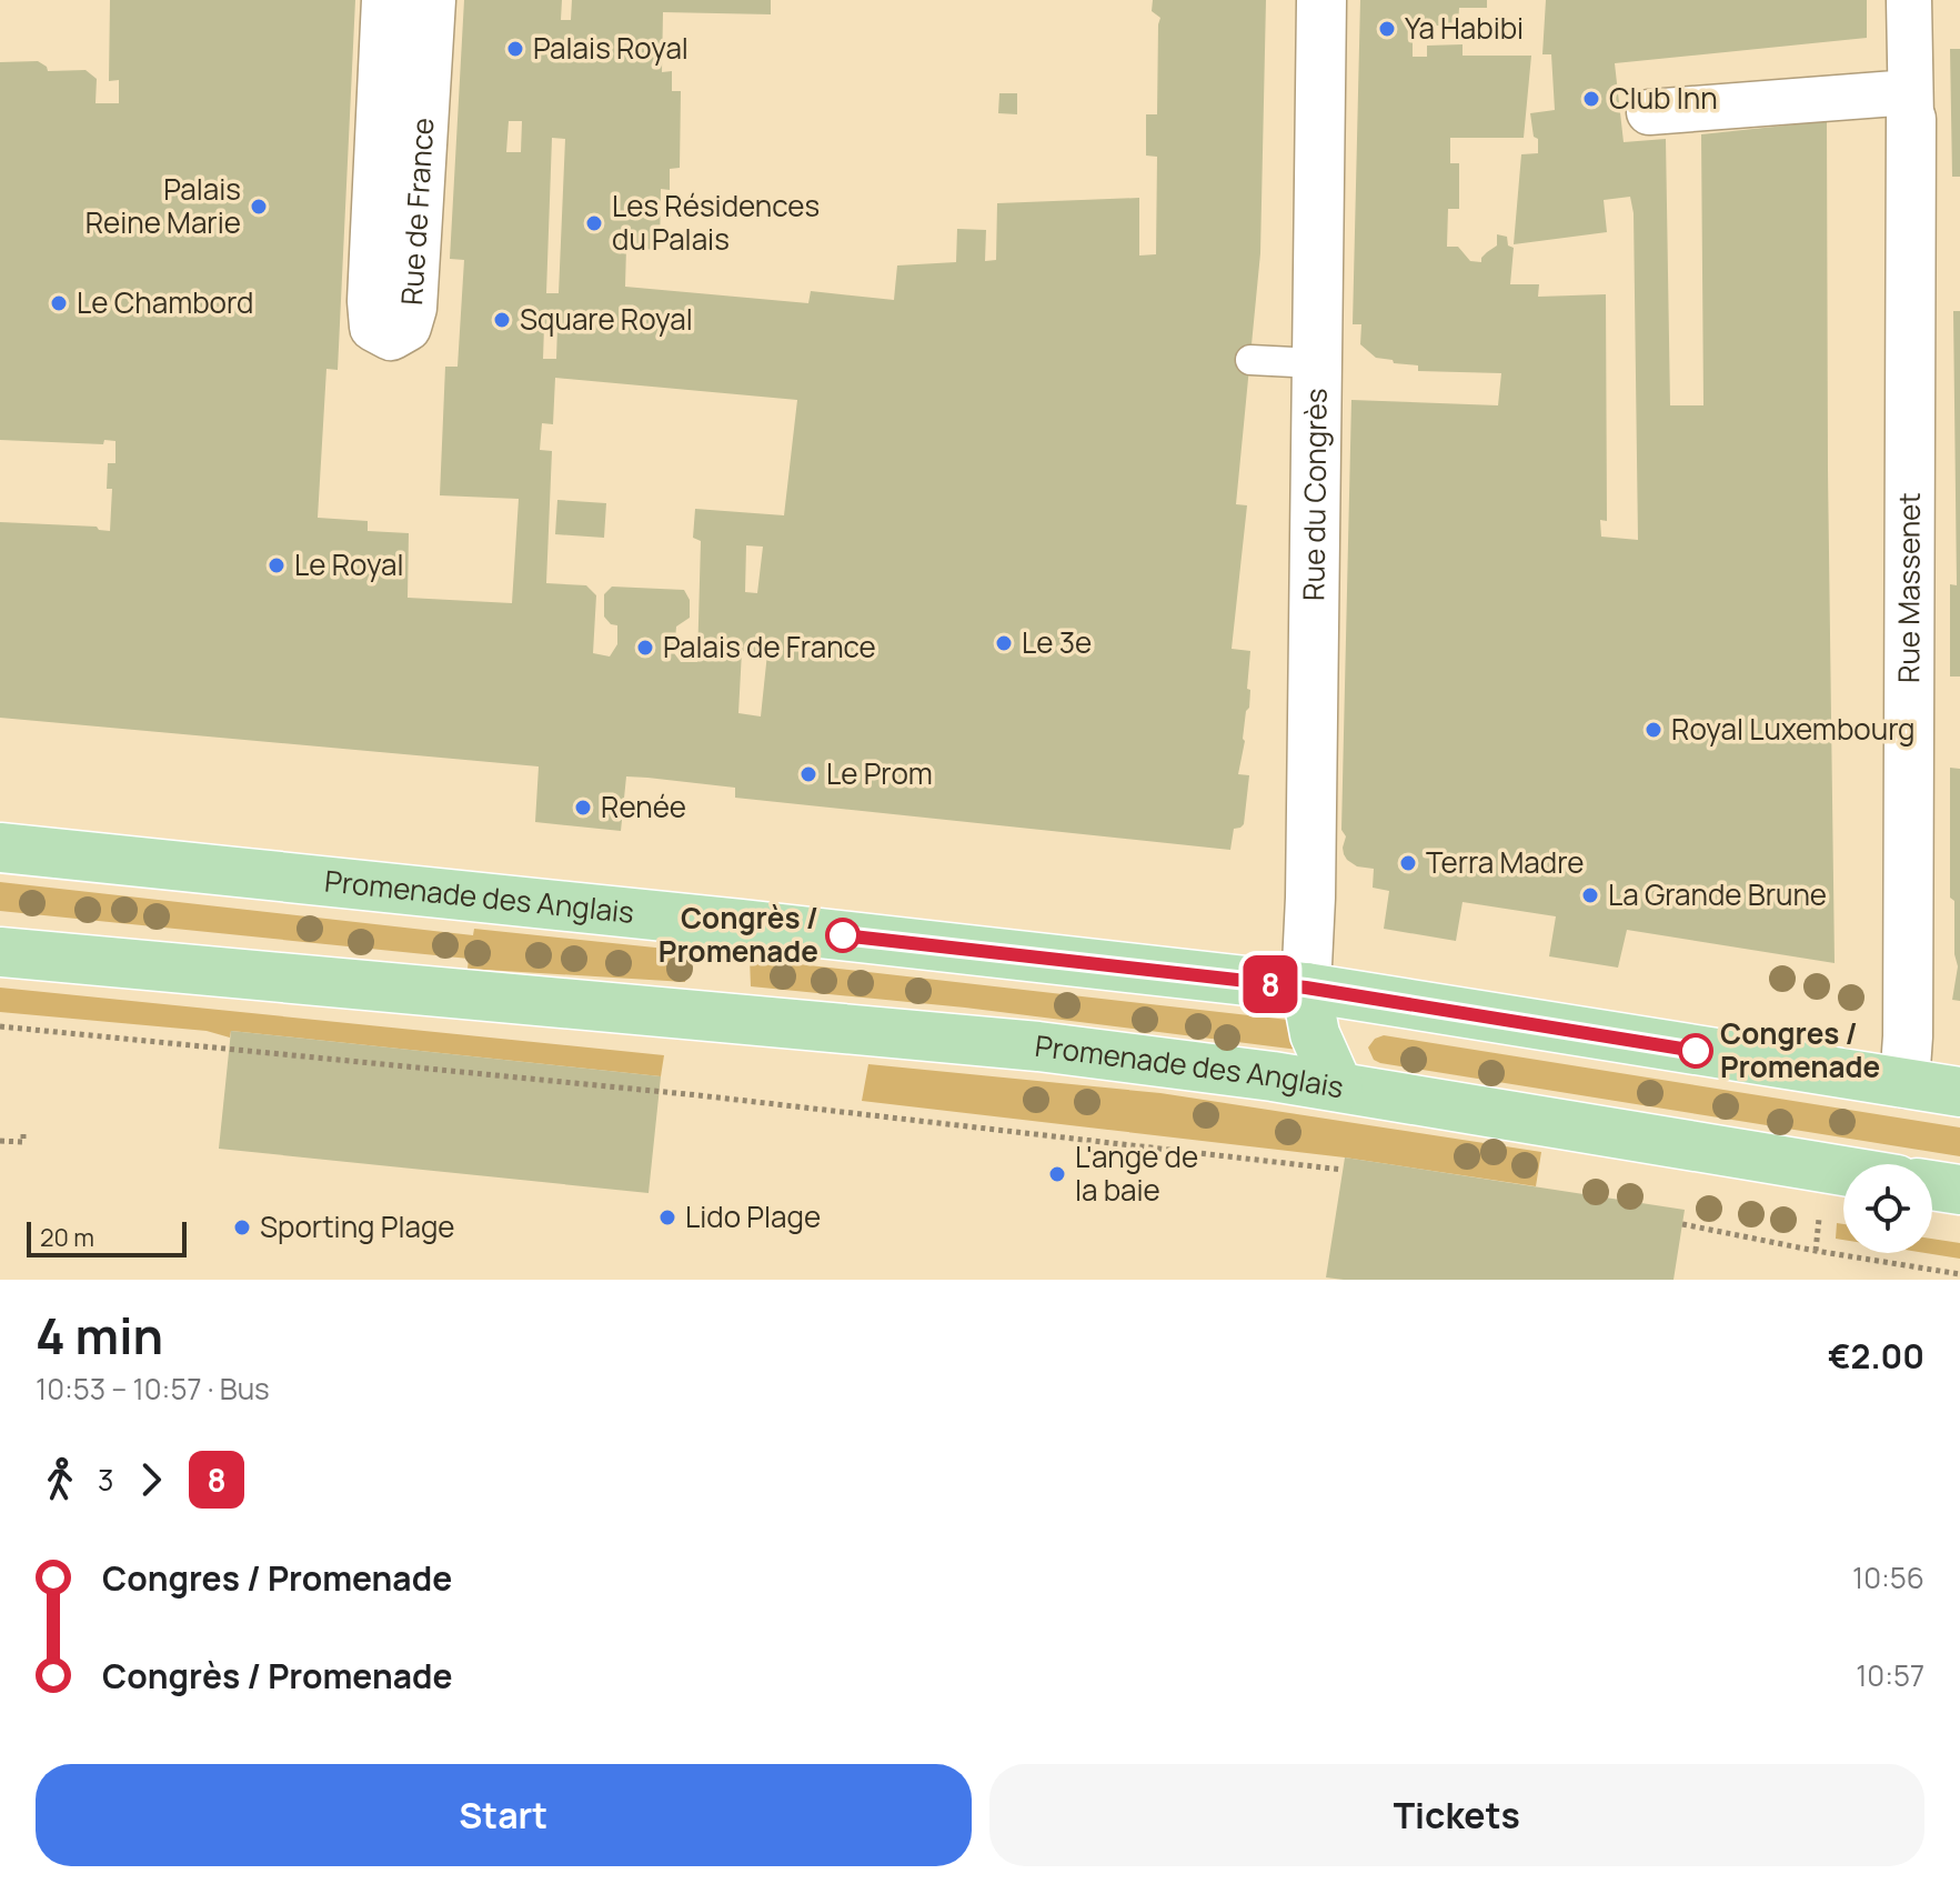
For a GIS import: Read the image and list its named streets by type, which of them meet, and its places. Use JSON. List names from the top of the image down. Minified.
{"streets":{"main road":["Promenade des Anglais"],"street":["Rue de France","Rue du Congrès","Rue Massenet"]},"crossings":[["Rue du Congrès","Promenade des Anglais"],["Rue Massenet","Promenade des Anglais"]],"places":["Ya Habibi","Palais Royal","Club Inn","Palais Reine Marie","Les Résidences du Palais","Le Chambord","Square Royal","Le Royal","Le 3e","Palais de France","Royal Luxembourg","Le Prom","Renée","Terra Madre","La Grande Brune","Congrès / Promenade","Congres / Promenade","L'ange de la baie","Lido Plage","Sporting Plage"],"lines":["bus line 8"],"scale_bar":"20 m","page":{"on_map":"8","scale":"20 m","heading":["4 min","10:53 – 10:57 · Bus","€2.00"],"legs":["3","8"],"list":[{"name":"Congres / Promenade","value":"10:56"},{"name":"Congrès / Promenade","value":"10:57"}],"buttons":["Start","Tickets"]}}
